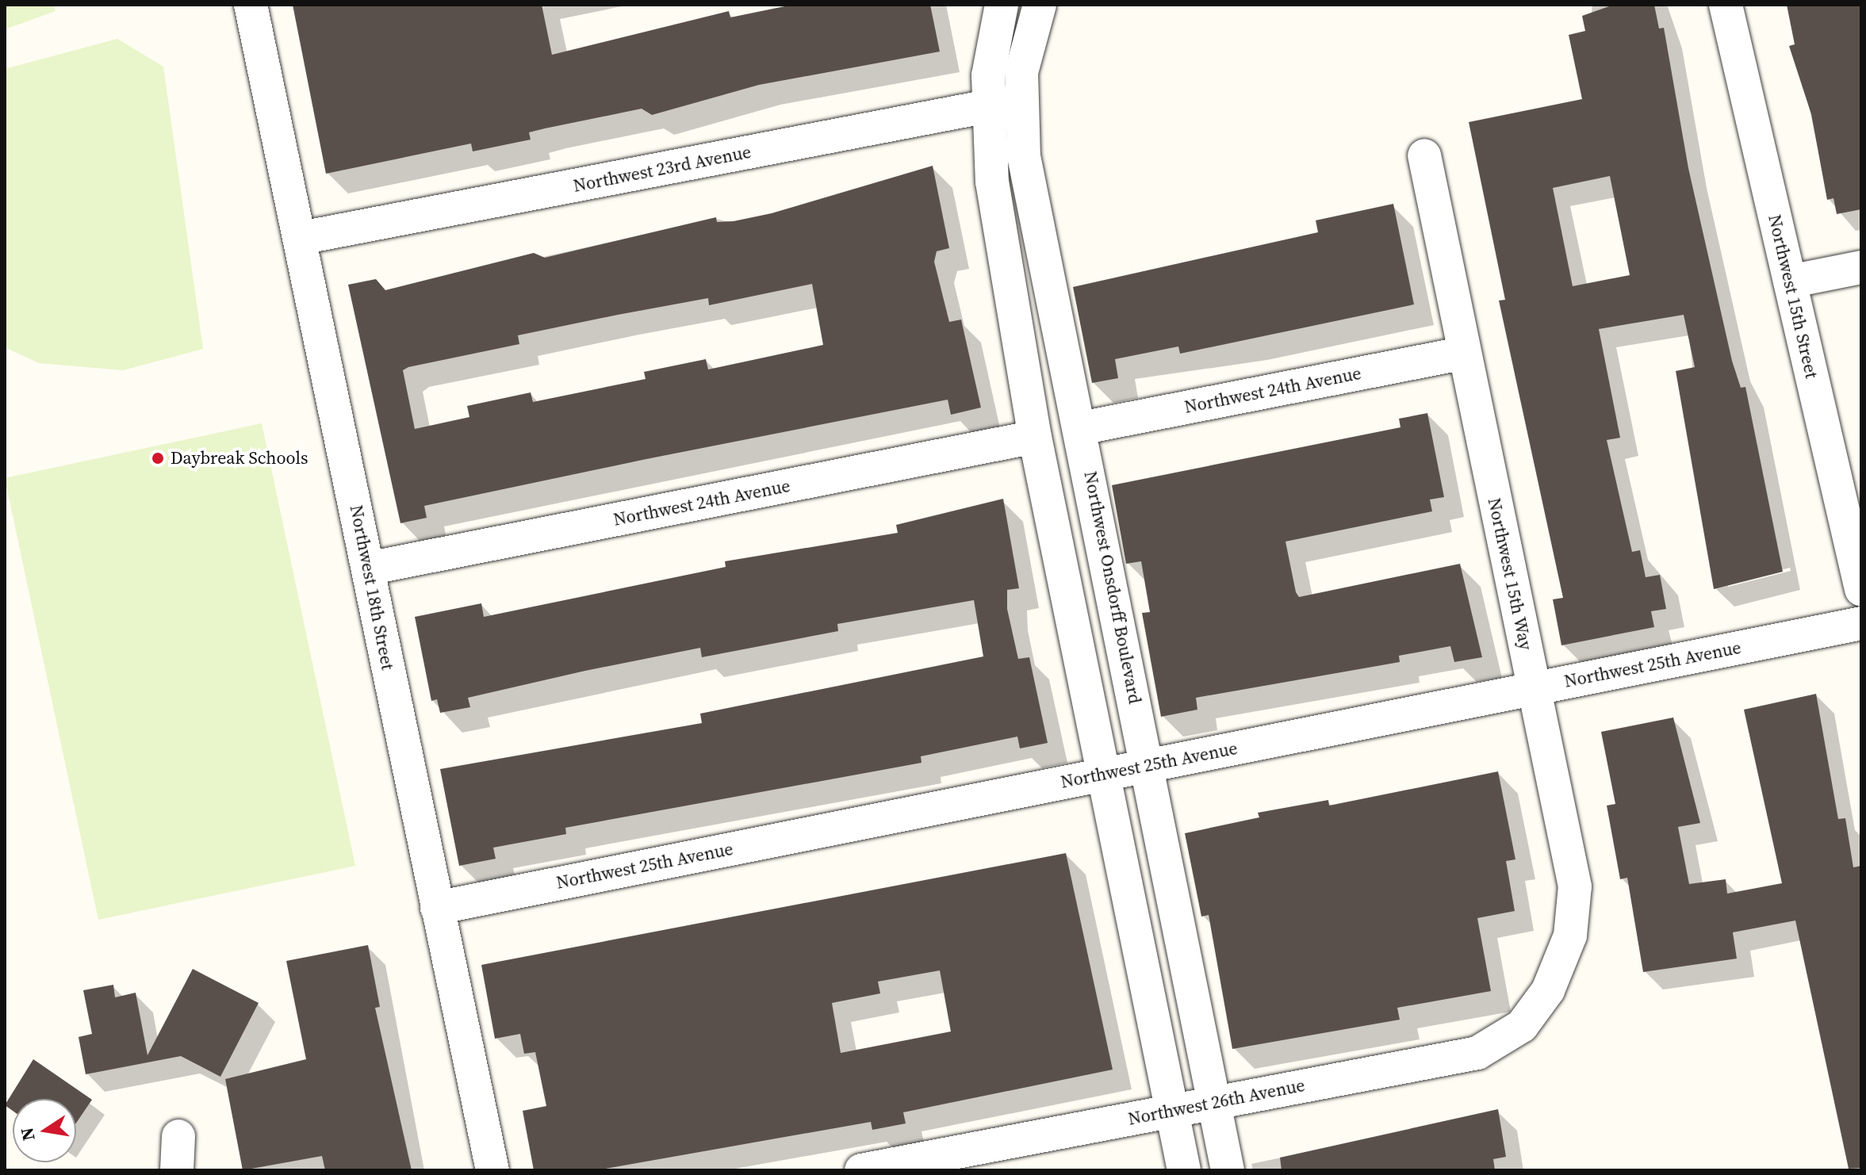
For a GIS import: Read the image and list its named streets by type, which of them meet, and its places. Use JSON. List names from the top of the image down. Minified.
{"streets":{"street":["Northwest 23rd Avenue","Northwest 15th Street","Northwest 24th Avenue","Northwest 15th Way","Northwest 18th Street","Northwest Onsdorff Boulevard","Northwest 25th Avenue","Northwest 26th Avenue"]},"crossings":[["Northwest 23rd Avenue","Northwest 18th Street"],["Northwest 23rd Avenue","Northwest Onsdorff Boulevard"],["Northwest 24th Avenue","Northwest 15th Way"],["Northwest 24th Avenue","Northwest 18th Street"],["Northwest 24th Avenue","Northwest Onsdorff Boulevard"],["Northwest 15th Way","Northwest 25th Avenue"],["Northwest 15th Way","Northwest 26th Avenue"],["Northwest 18th Street","Northwest 25th Avenue"],["Northwest Onsdorff Boulevard","Northwest 25th Avenue"],["Northwest Onsdorff Boulevard","Northwest 26th Avenue"]],"places":["Daybreak Schools"],"north":"left"}
